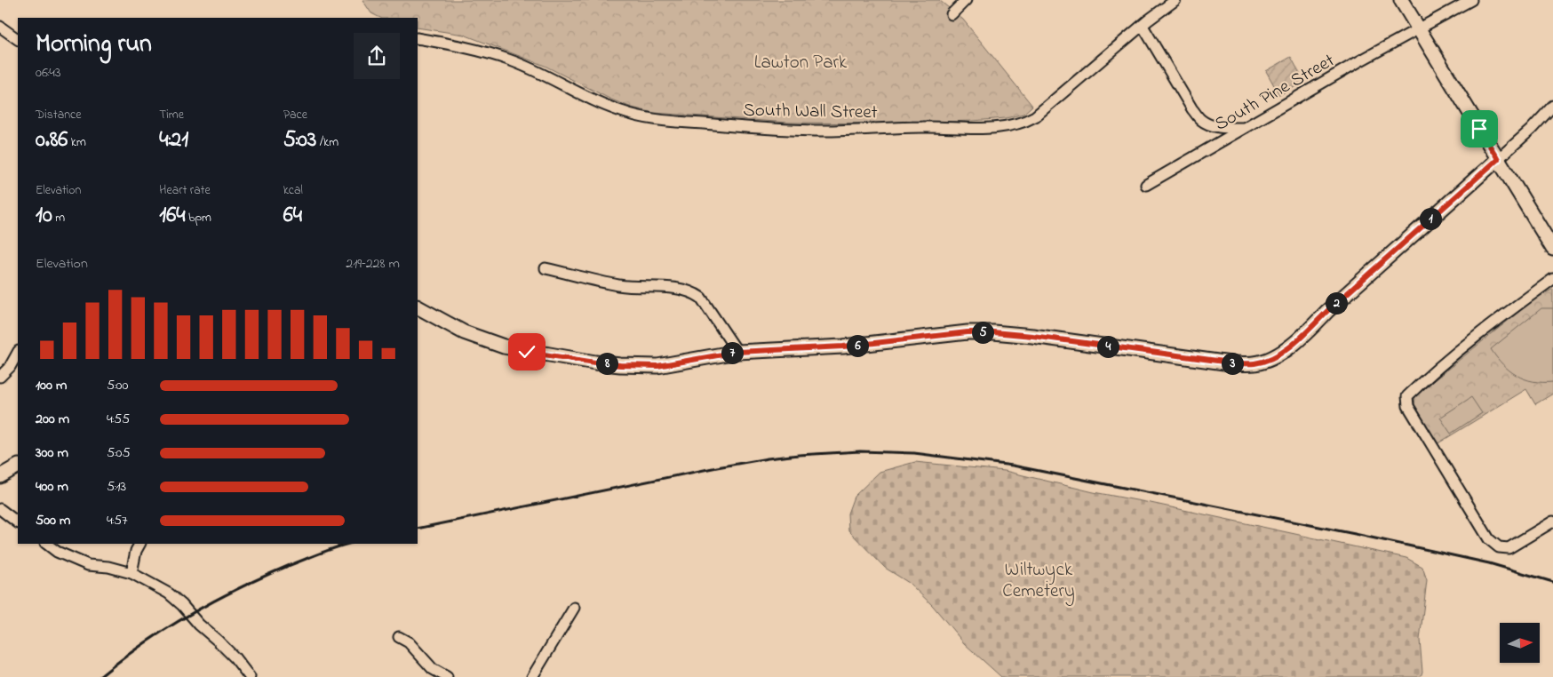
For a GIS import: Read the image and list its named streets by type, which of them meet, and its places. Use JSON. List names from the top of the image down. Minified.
{"streets":{"street":["South Pine Street","South Wall Street"]},"parks":["Lawton Park","Wiltwyck Cemetery"],"north":"right","page":{"heading":["Morning run","06:43"],"stats":[["Distance","0.86 km"],["Time","4:21"],["Pace","5:03 /km"],["Elevation","10 m"],["Heart rate","164 bpm"],["kcal","64"]],"pins":["1","2","5","6","4","7","3","8"],"chart":["Elevation","219–228 m"],"list":[{"name":"100 m","note":"5:00"},{"name":"200 m","note":"4:55"},{"name":"300 m","note":"5:05"},{"name":"400 m","note":"5:13"},{"name":"500 m","note":"4:57"}]}}
